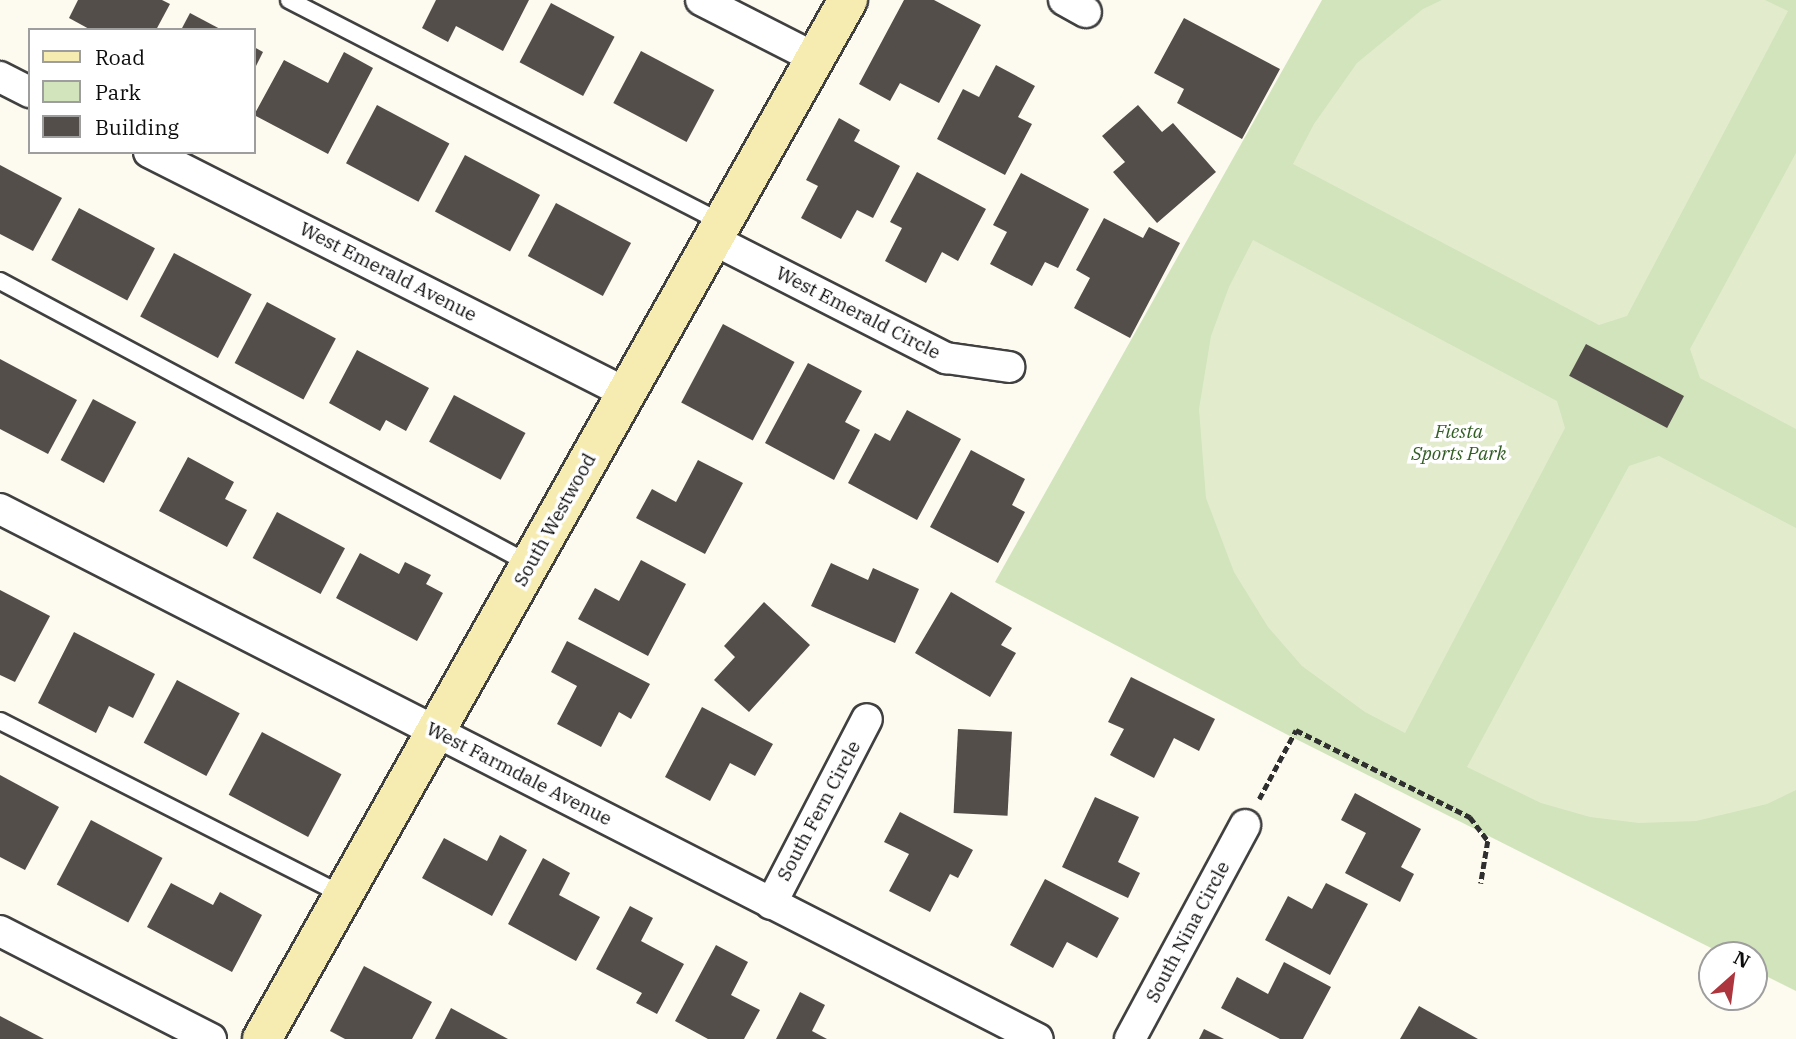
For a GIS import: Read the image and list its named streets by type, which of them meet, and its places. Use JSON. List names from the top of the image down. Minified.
{"streets":{"street":["West Emerald Avenue","West Emerald Circle","South Westwood","West Farmdale Avenue","South Fern Circle","South Nina Circle"]},"crossings":[["West Emerald Avenue","South Westwood"],["West Emerald Circle","South Westwood"],["South Westwood","West Farmdale Avenue"],["West Farmdale Avenue","South Fern Circle"]],"parks":["Fiesta Sports Park"],"legend":["Road","Park","Building"],"north":"top right"}
